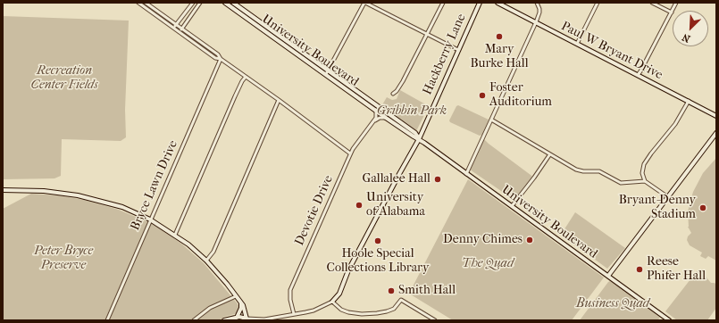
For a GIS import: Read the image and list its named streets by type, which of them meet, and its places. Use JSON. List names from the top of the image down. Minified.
{"streets":{"main road":["University Boulevard","Paul W Bryant Drive","Hackberry Lane"],"street":["Bryce Lawn Drive","Devotie Drive"]},"crossings":[["University Boulevard","Hackberry Lane"],["University Boulevard","Devotie Drive"]],"parks":["Recreation Center Fields","Gribbin Park","Peter Bryce Preserve","The Quad","Business Quad"],"places":["Mary Burke Hall","Foster Auditorium","Gallalee Hall","University of Alabama","Bryant-Denny Stadium","Denny Chimes","Hoole Special Collections Library","Reese Phifer Hall","Smith Hall"],"north":"bottom left"}
